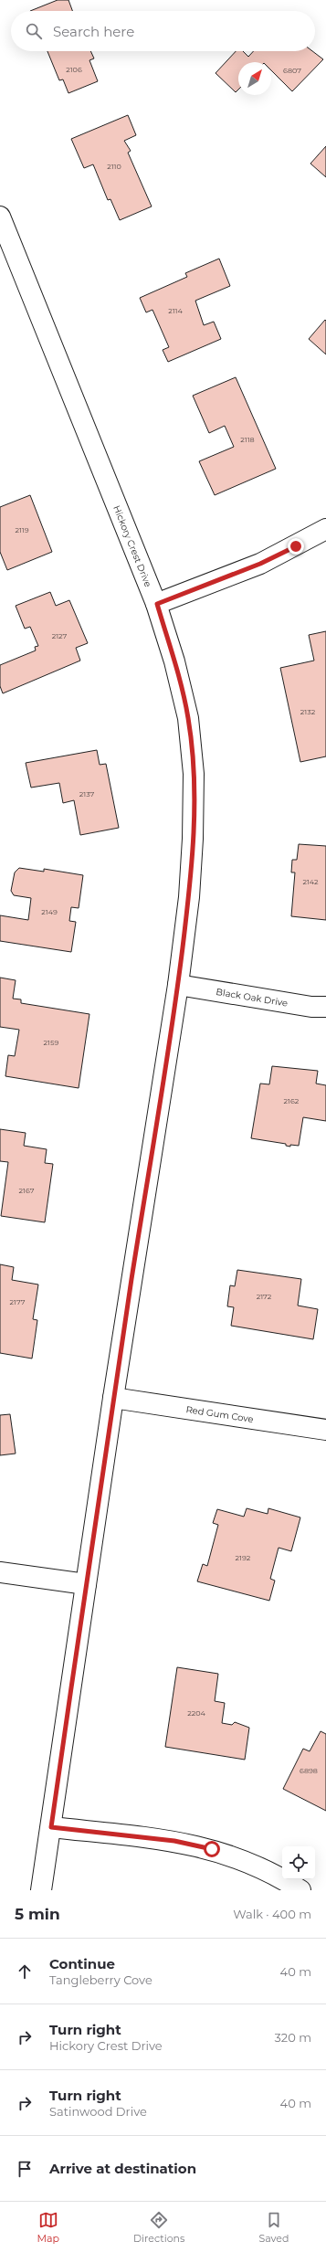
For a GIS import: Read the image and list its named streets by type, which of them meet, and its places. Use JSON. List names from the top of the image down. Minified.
{"streets":{"street":["Hickory Crest Drive","Black Oak Drive","Red Gum Cove"]},"crossings":[["Hickory Crest Drive","Black Oak Drive"],["Hickory Crest Drive","Red Gum Cove"]],"house_numbers":["2106","6807","2110","2114","2118","2119","2127","2132","2137","2142","2149","2159","2162","2167","2172","2177","2192","2204","6898"],"north":"top right","page":{"search":"Search here","heading":["5 min","Walk · 400 m"],"list":[["Continue","Tangleberry Cove","40 m"],["Turn right","Hickory Crest Drive","320 m"],["Turn right","Satinwood Drive","40 m"],"Arrive at destination"],"nav":["Map","Directions","Saved"]}}
